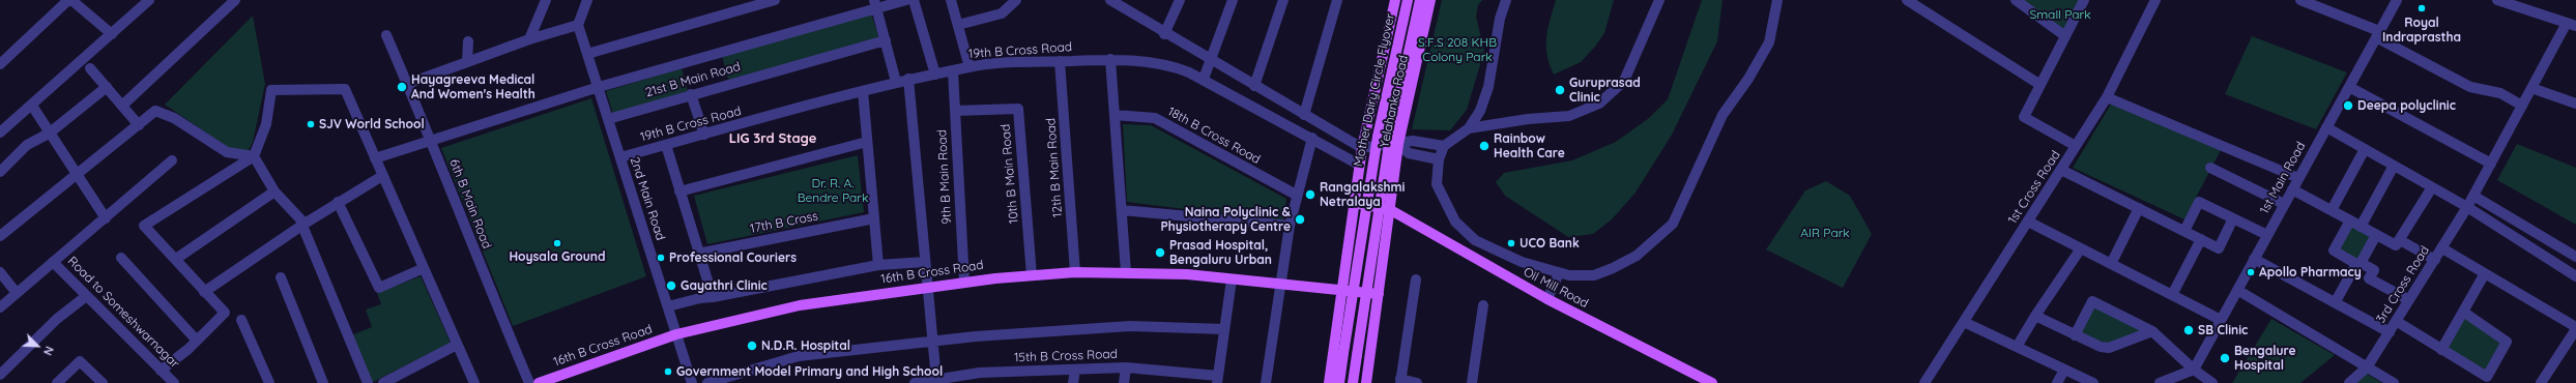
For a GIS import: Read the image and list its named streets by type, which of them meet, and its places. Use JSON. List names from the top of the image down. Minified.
{"streets":{"main road":["Mother Dairy Circle Flyover","Yelahanka Road","16th B Cross Road","Oil Mill Road"],"street":["19th B Cross Road","21st B Main Road","18th B Cross Road","12th B Main Road","10th B Main Road","9th B Main Road","1st Main Road","1st Cross Road","2nd Main Road","6th B Main Road","17th B Cross","3rd Cross Road","Road to Someshwarnagar","15th B Cross Road"]},"crossings":[["19th B Cross Road","Yelahanka Road"],["19th B Cross Road","12th B Main Road"],["19th B Cross Road","9th B Main Road"],["19th B Cross Road","2nd Main Road"],["21st B Main Road","2nd Main Road"],["Mother Dairy Circle Flyover","Yelahanka Road"],["Yelahanka Road","16th B Cross Road"],["Yelahanka Road","Oil Mill Road"],["12th B Main Road","16th B Cross Road"],["10th B Main Road","9th B Main Road"],["10th B Main Road","16th B Cross Road"],["9th B Main Road","16th B Cross Road"],["2nd Main Road","16th B Cross Road"]],"districts":["LIG 3rd Stage"],"parks":["Small Park","S.F.S 208 KHB Colony Park","Dr. R. A. Bendre Park","AIR Park"],"places":["Royal Indraprastha","Hayagreeva Medical And Women's Health","Guruprasad Clinic","Deepa polyclinic","SJV World School","Rainbow Health Care","Rangalakshmi Netralaya","Naina Polyclinic & Physiotherapy Centre","Hoysala Ground","UCO Bank","Prasad Hospital, Bengaluru Urban","Professional Couriers","Apollo Pharmacy","Gayathri Clinic","SB Clinic","N.D.R. Hospital","Bengalure Hospital","Government Model Primary and High School"],"north":"bottom right"}
